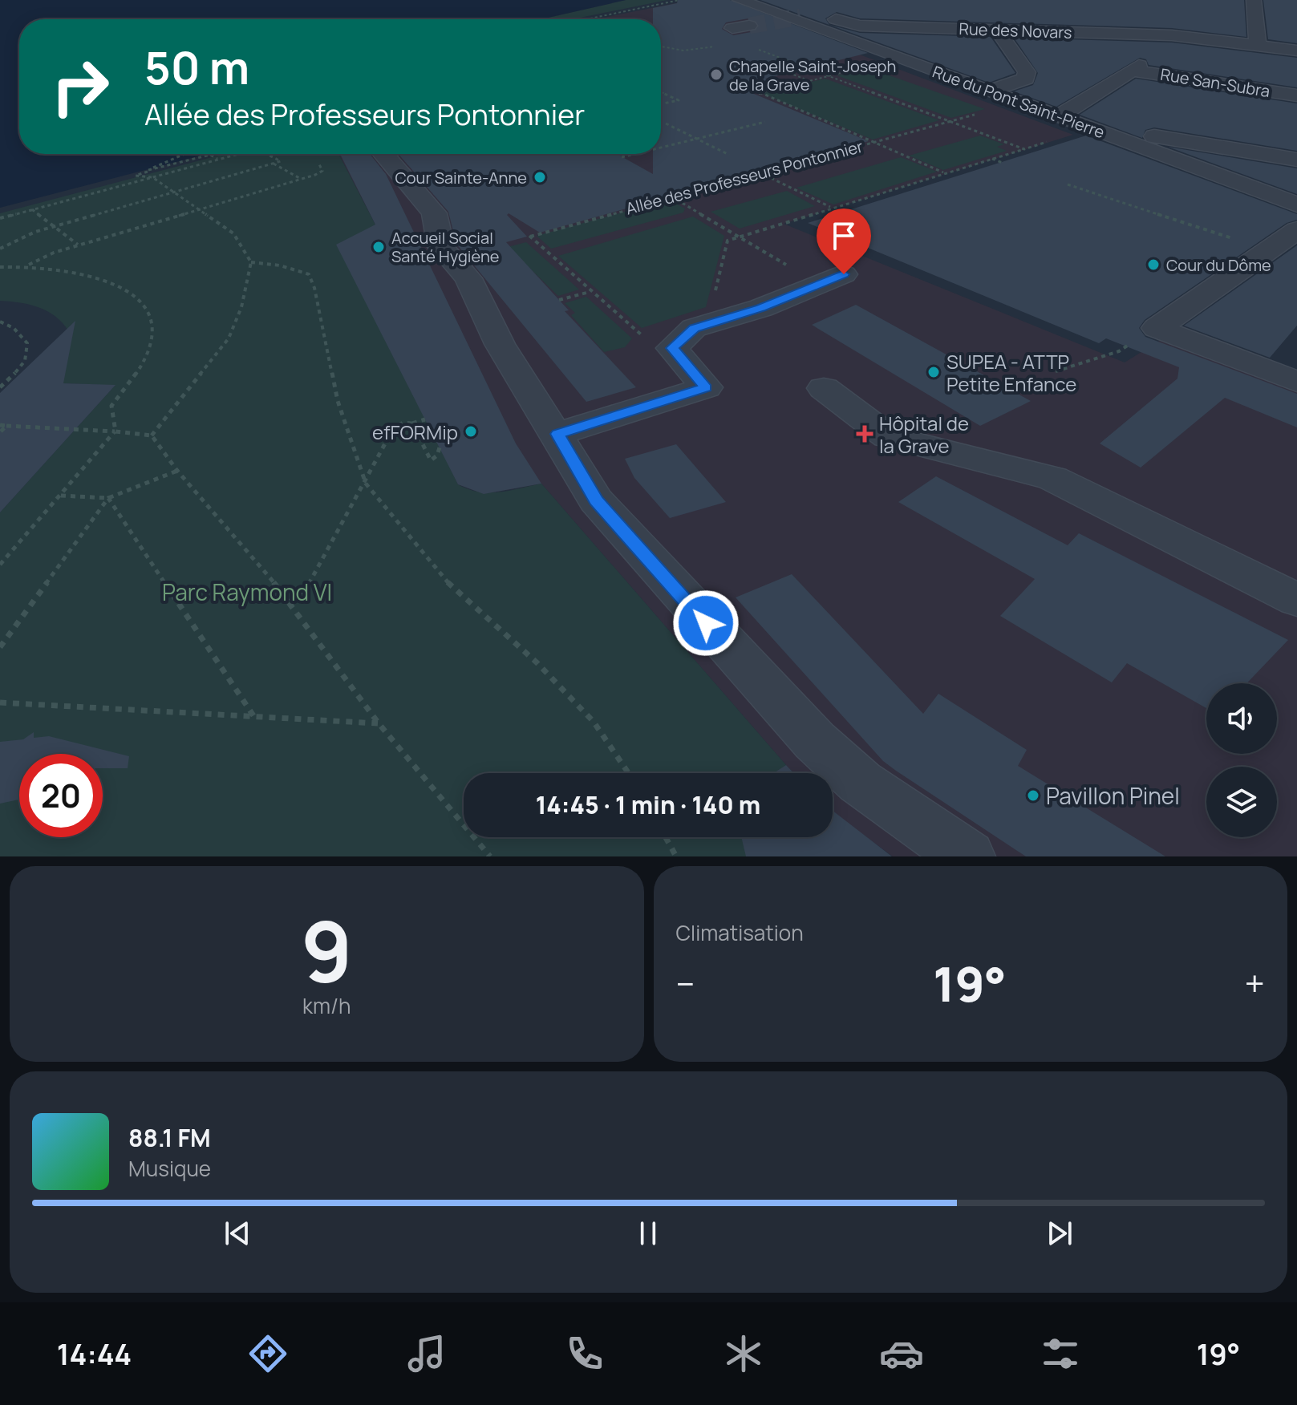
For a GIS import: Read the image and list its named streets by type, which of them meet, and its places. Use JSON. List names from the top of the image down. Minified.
{"streets":{"street":["Rue des Novars","Rue San-Subra","Rue du Pont Saint-Pierre"],"path":["Allée des Professeurs Pontonnier"]},"parks":["Parc Raymond VI"],"places":{"other":["Chapelle Saint-Joseph de la Grave","Cour Sainte-Anne","Accueil Social Santé Hygiène","Cour du Dôme","SUPEA - ATTP Petite Enfance","efFORMip","Pavillon Pinel"],"health":["Hôpital de la Grave"]},"page":{"turn":["50 m","Allée des Professeurs Pontonnier"],"limit":"20","trip":"14:45 · 1 min · 140 m","tile":[["9","km/h"],"Climatisation"],"heat":["−","19°","+"],"song":["88.1 FM","Musique"],"tabs":["14:44","19°"]}}
